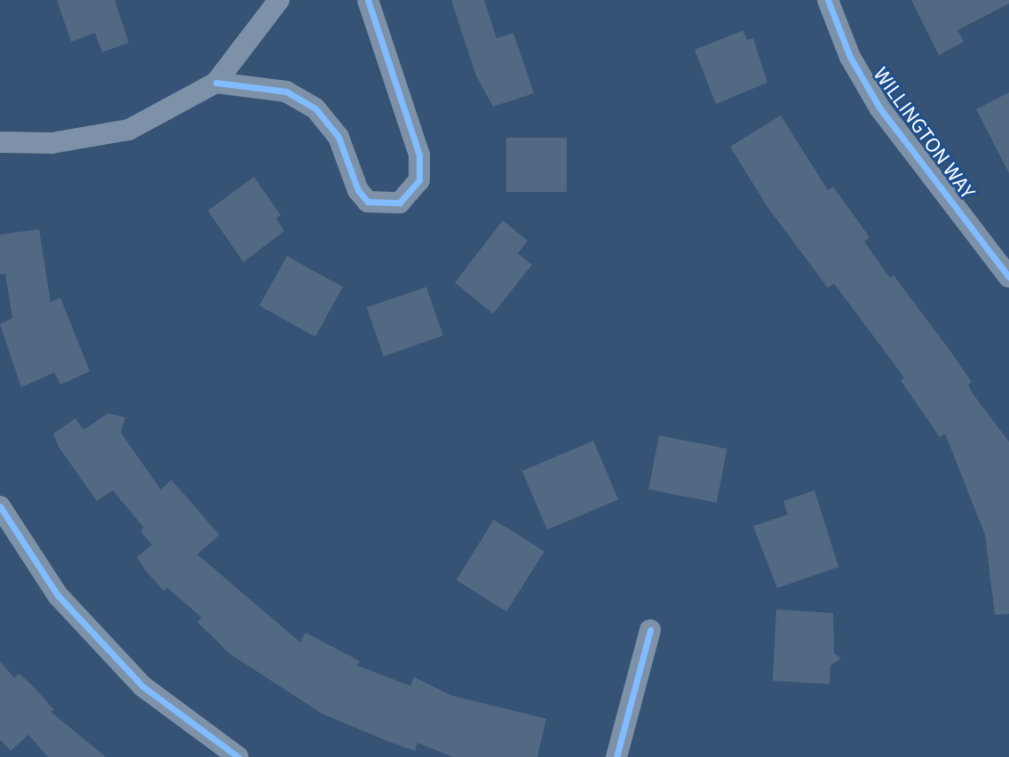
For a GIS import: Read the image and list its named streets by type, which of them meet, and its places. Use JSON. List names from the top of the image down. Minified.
{"streets":{"street":["WILLINGTON WAY"]}}
